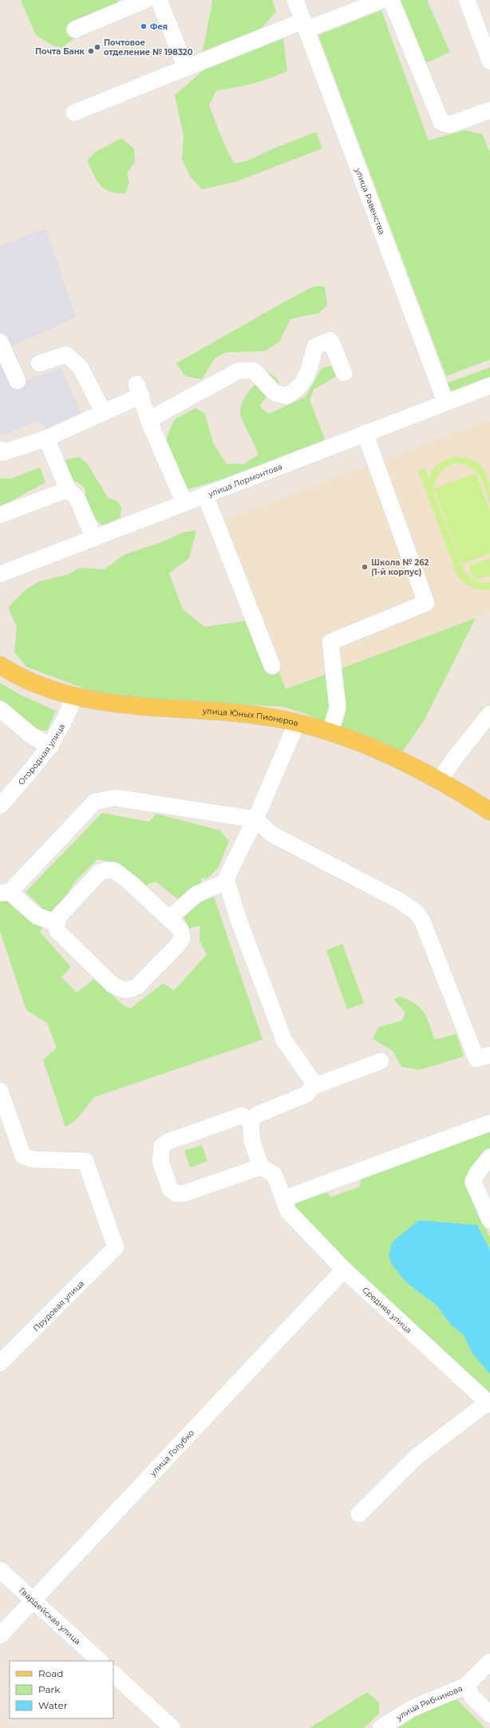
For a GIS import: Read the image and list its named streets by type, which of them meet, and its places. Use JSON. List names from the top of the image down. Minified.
{"streets":{"main road":["улица Юных Пионеров"],"street":["улица Равенства","улица Лермонтова","Огородная улица","Прудовая улица","Средняя улица","улица Голубко","Гвардейская улица","улица Рябчикова"]},"crossings":[["улица Равенства","улица Лермонтова"],["улица Юных Пионеров","Огородная улица"],["Средняя улица","улица Голубко"],["улица Голубко","Гвардейская улица"]],"places":["Фея","Почтовое отделение № 198320","Почта Банк","Школа № 262 (1-й корпус)"],"legend":["Road","Park","Water"]}
